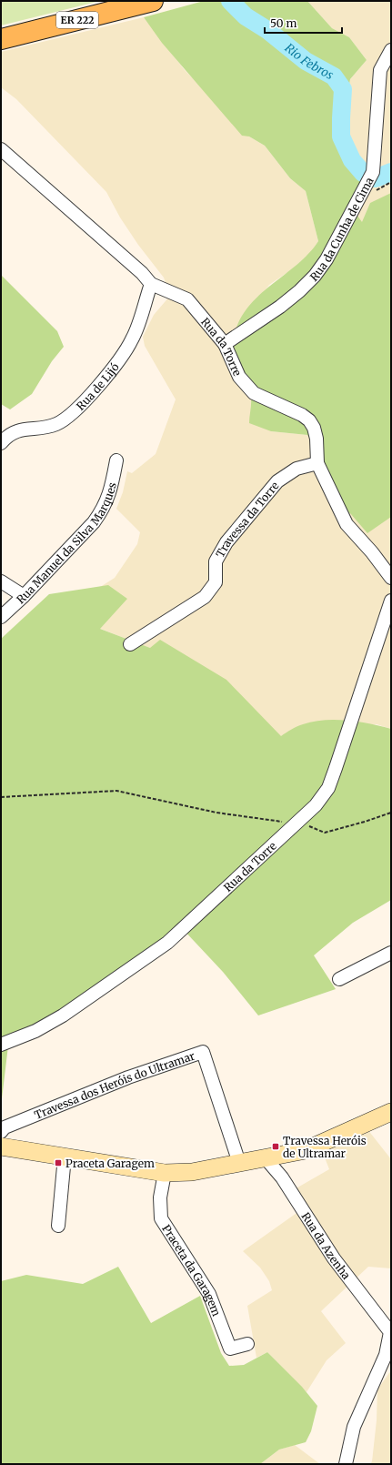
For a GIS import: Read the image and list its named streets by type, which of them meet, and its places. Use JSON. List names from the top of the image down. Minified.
{"streets":{"main road":["ER 222"],"street":["Rua da Cunha de Cima","Rua da Torre","Rua de Lijó","Travessa da Torre","Rua Manuel da Silva Marques","Travessa dos Heróis do Ultramar","Rua da Azenha","Praceta da Garagem"]},"crossings":[["Rua da Cunha de Cima","Rua da Torre"],["Rua da Torre","Rua de Lijó"],["Rua da Torre","Travessa da Torre"]],"water":["Rio Febros"],"places":{"transit":["Travessa Heróis de Ultramar","Praceta Garagem"]},"scale_bar":"50 m"}
